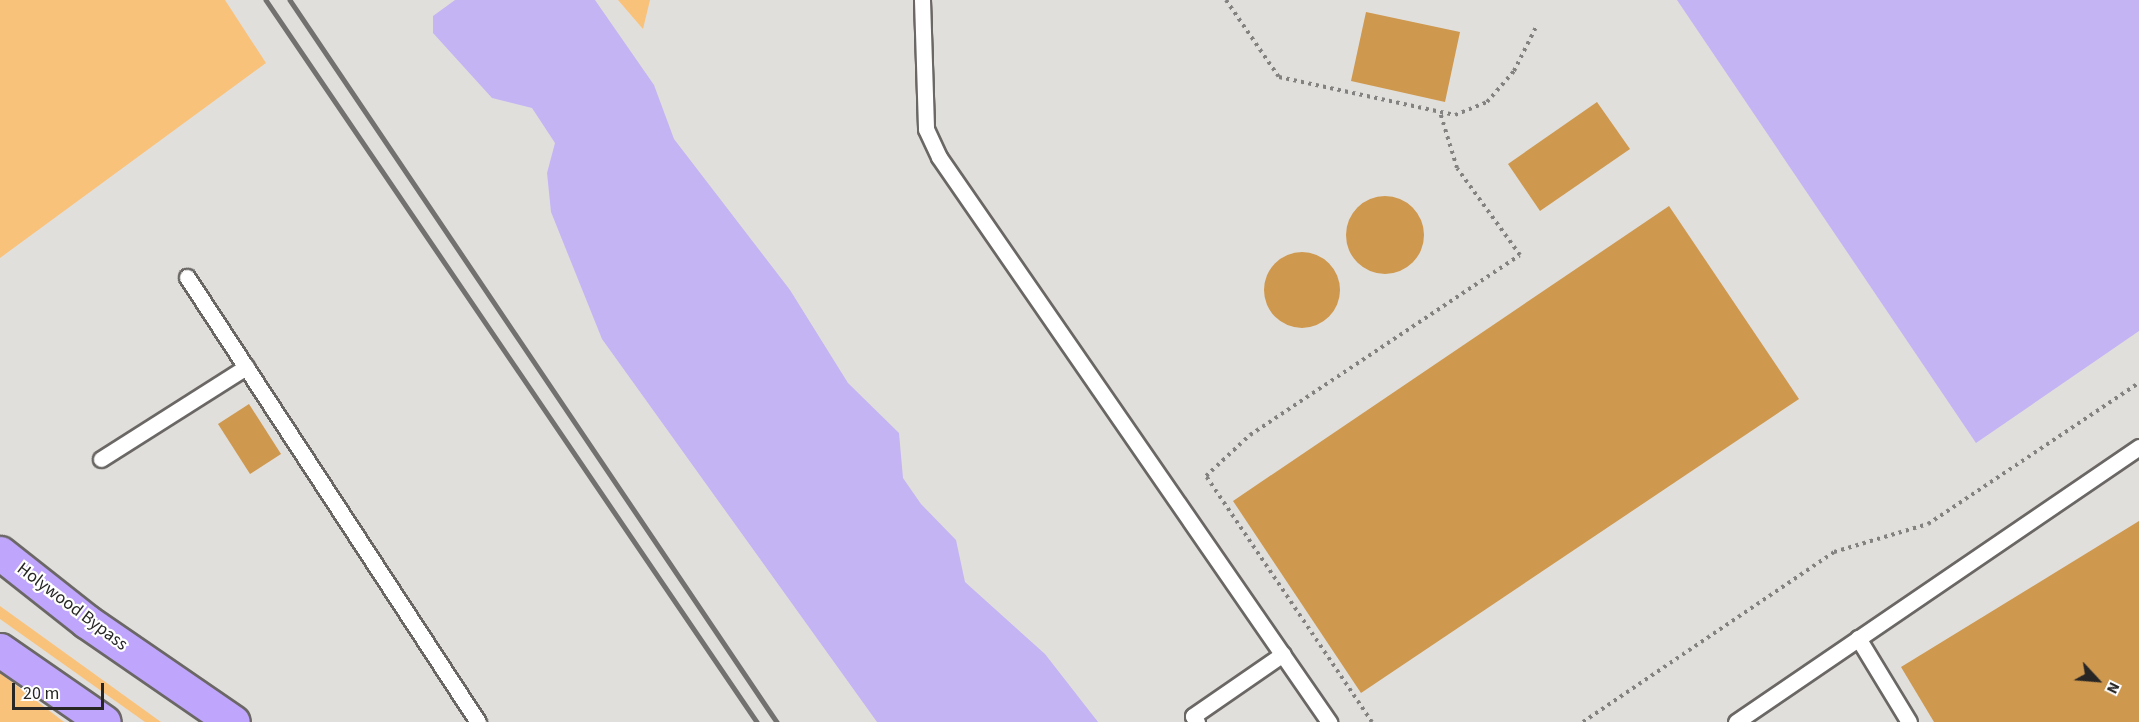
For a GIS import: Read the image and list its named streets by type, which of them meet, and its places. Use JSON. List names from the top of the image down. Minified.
{"streets":{"highway":["Holywood Bypass"]},"scale_bar":"20 m","north":"bottom right"}
